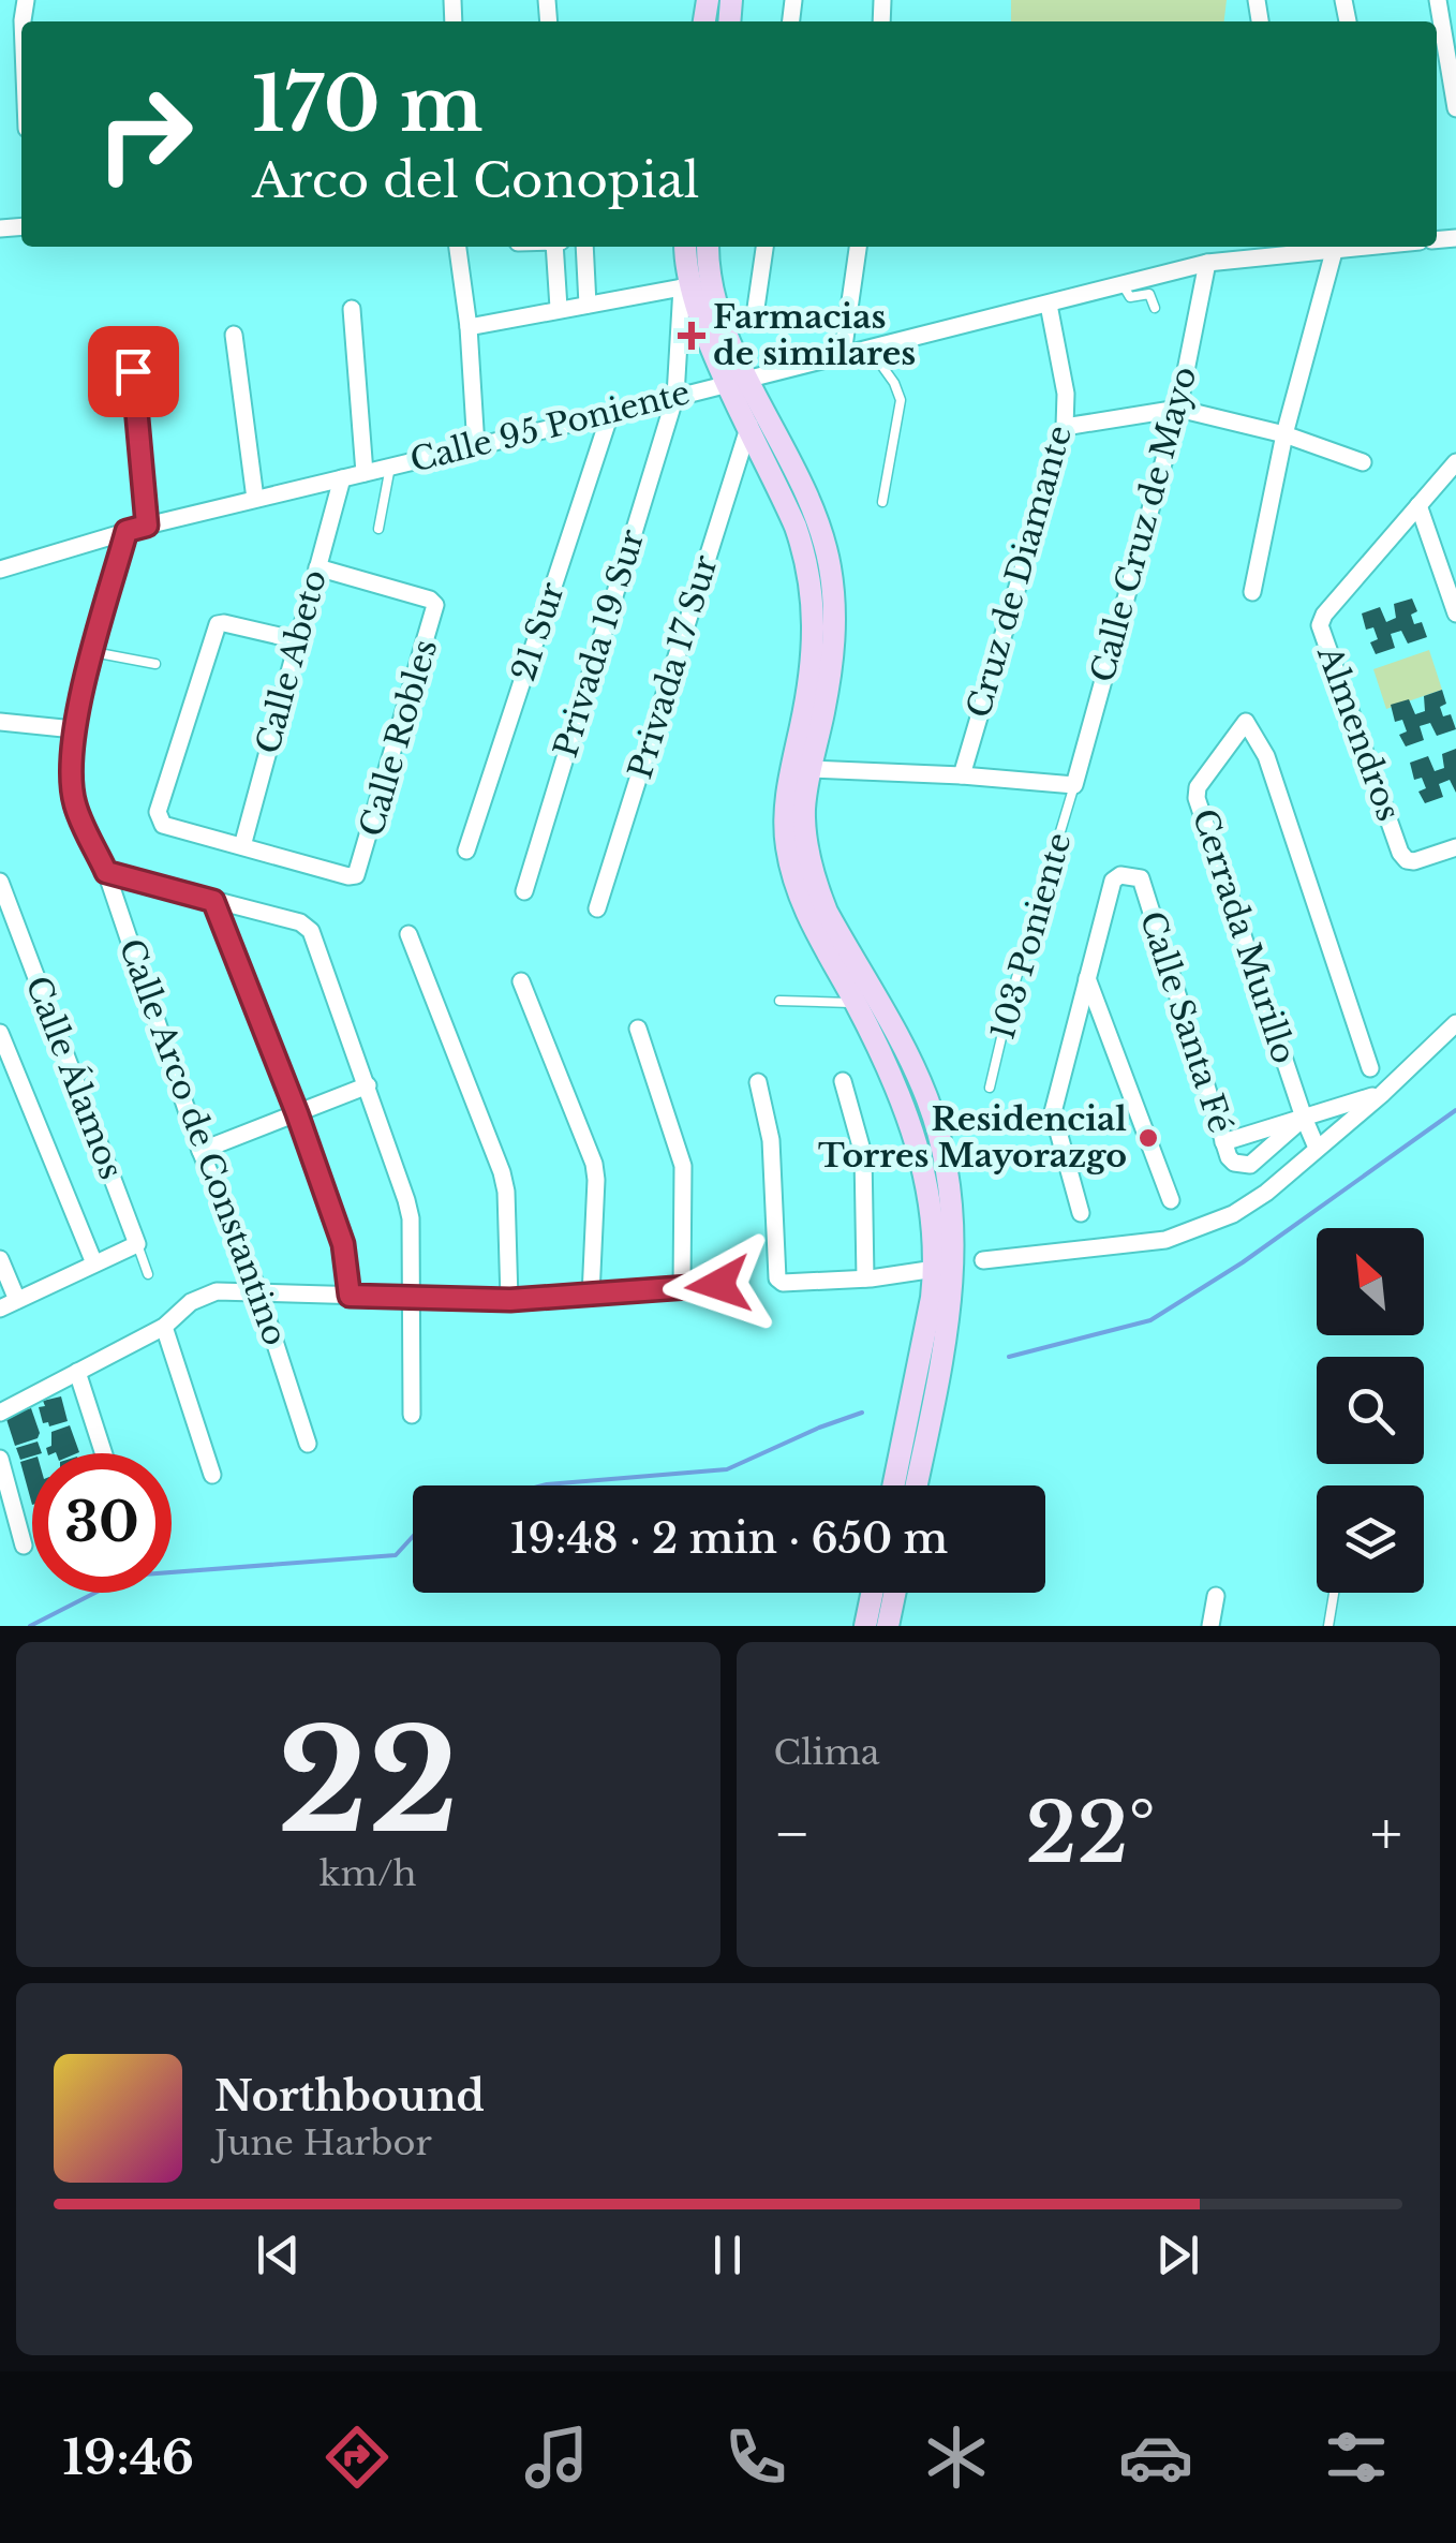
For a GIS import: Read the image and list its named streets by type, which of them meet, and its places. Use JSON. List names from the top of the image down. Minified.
{"streets":{"street":["Calle 95 Poniente","Calle Cruz de Mayo","Cruz de Diamante","21 Sur","Privada 19 Sur","Calle Abeto","Privada 17 Sur","Almendros","Calle Robles","Cerrada Murillo","Calle Santa Fé","Calle Álamos","Calle Arco de Constantino"],"lane":["103 Poniente"]},"crossings":[["Calle 95 Poniente","Calle Cruz de Mayo"],["Calle 95 Poniente","Cruz de Diamante"],["Calle 95 Poniente","21 Sur"],["Calle 95 Poniente","Privada 19 Sur"],["Calle 95 Poniente","Calle Abeto"],["Calle 95 Poniente","Calle Arco de Constantino"],["Calle Cruz de Mayo","103 Poniente"],["Calle Abeto","Calle Robles"],["Cerrada Murillo","Calle Santa Fé"]],"places":{"health":["Farmacias de similares"],"other":["Residencial Torres Mayorazgo"]},"north":"top left","page":{"turn":["170 m","Arco del Conopial"],"limit":"30","trip":"19:48 · 2 min · 650 m","tile":[["22","km/h"],"Clima"],"heat":["−","22°","+"],"song":["Northbound","June Harbor"],"tabs":"19:46"}}
